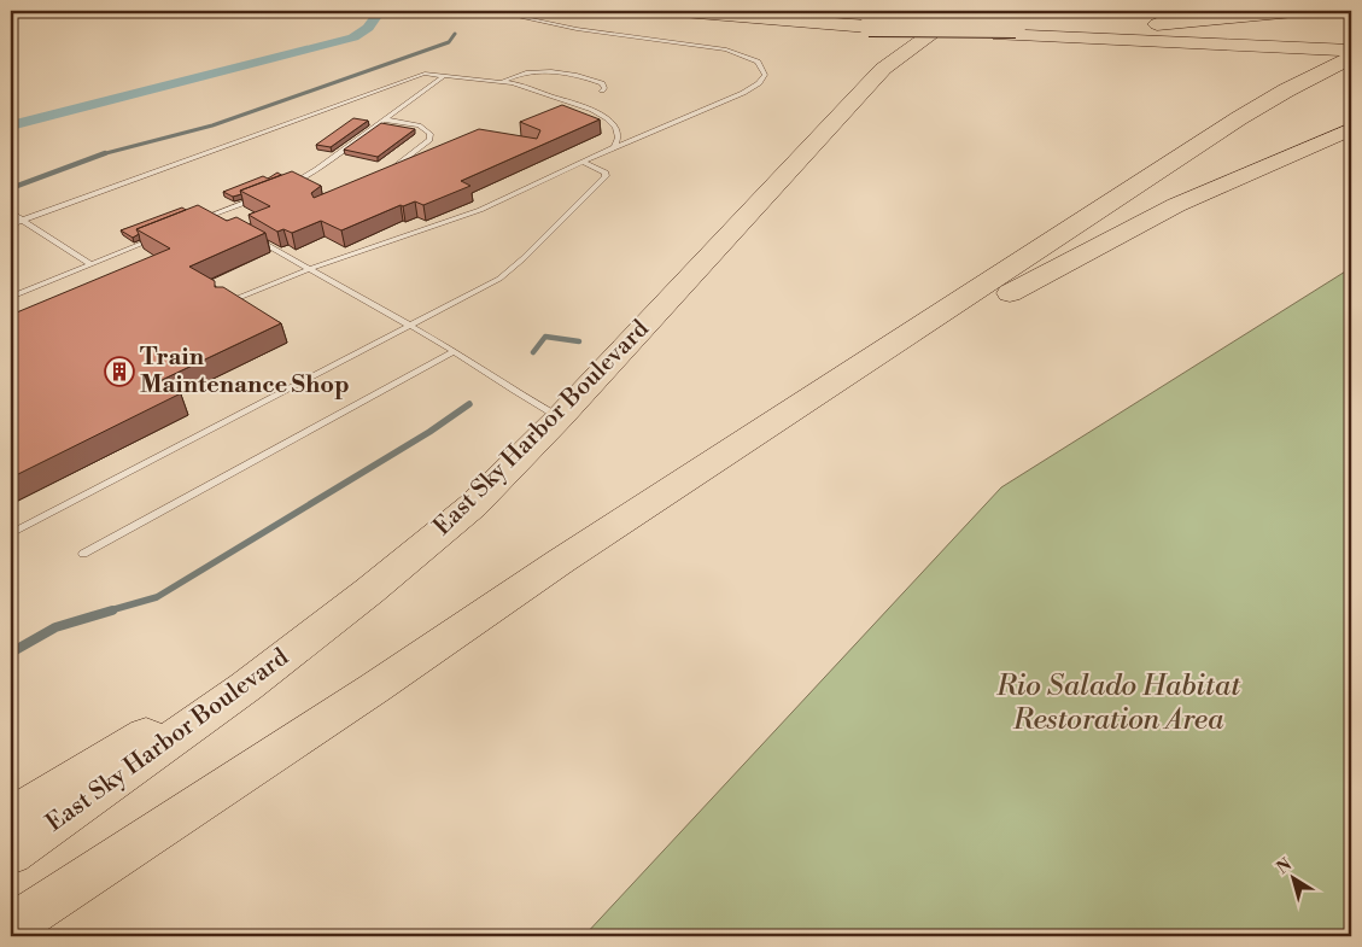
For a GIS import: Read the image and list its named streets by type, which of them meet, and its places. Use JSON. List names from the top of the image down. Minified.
{"streets":{"highway":["East Sky Harbor Boulevard"]},"parks":["Rio Salado Habitat Restoration Area"],"places":{"building":["Train Maintenance Shop"]},"north":"top left"}
